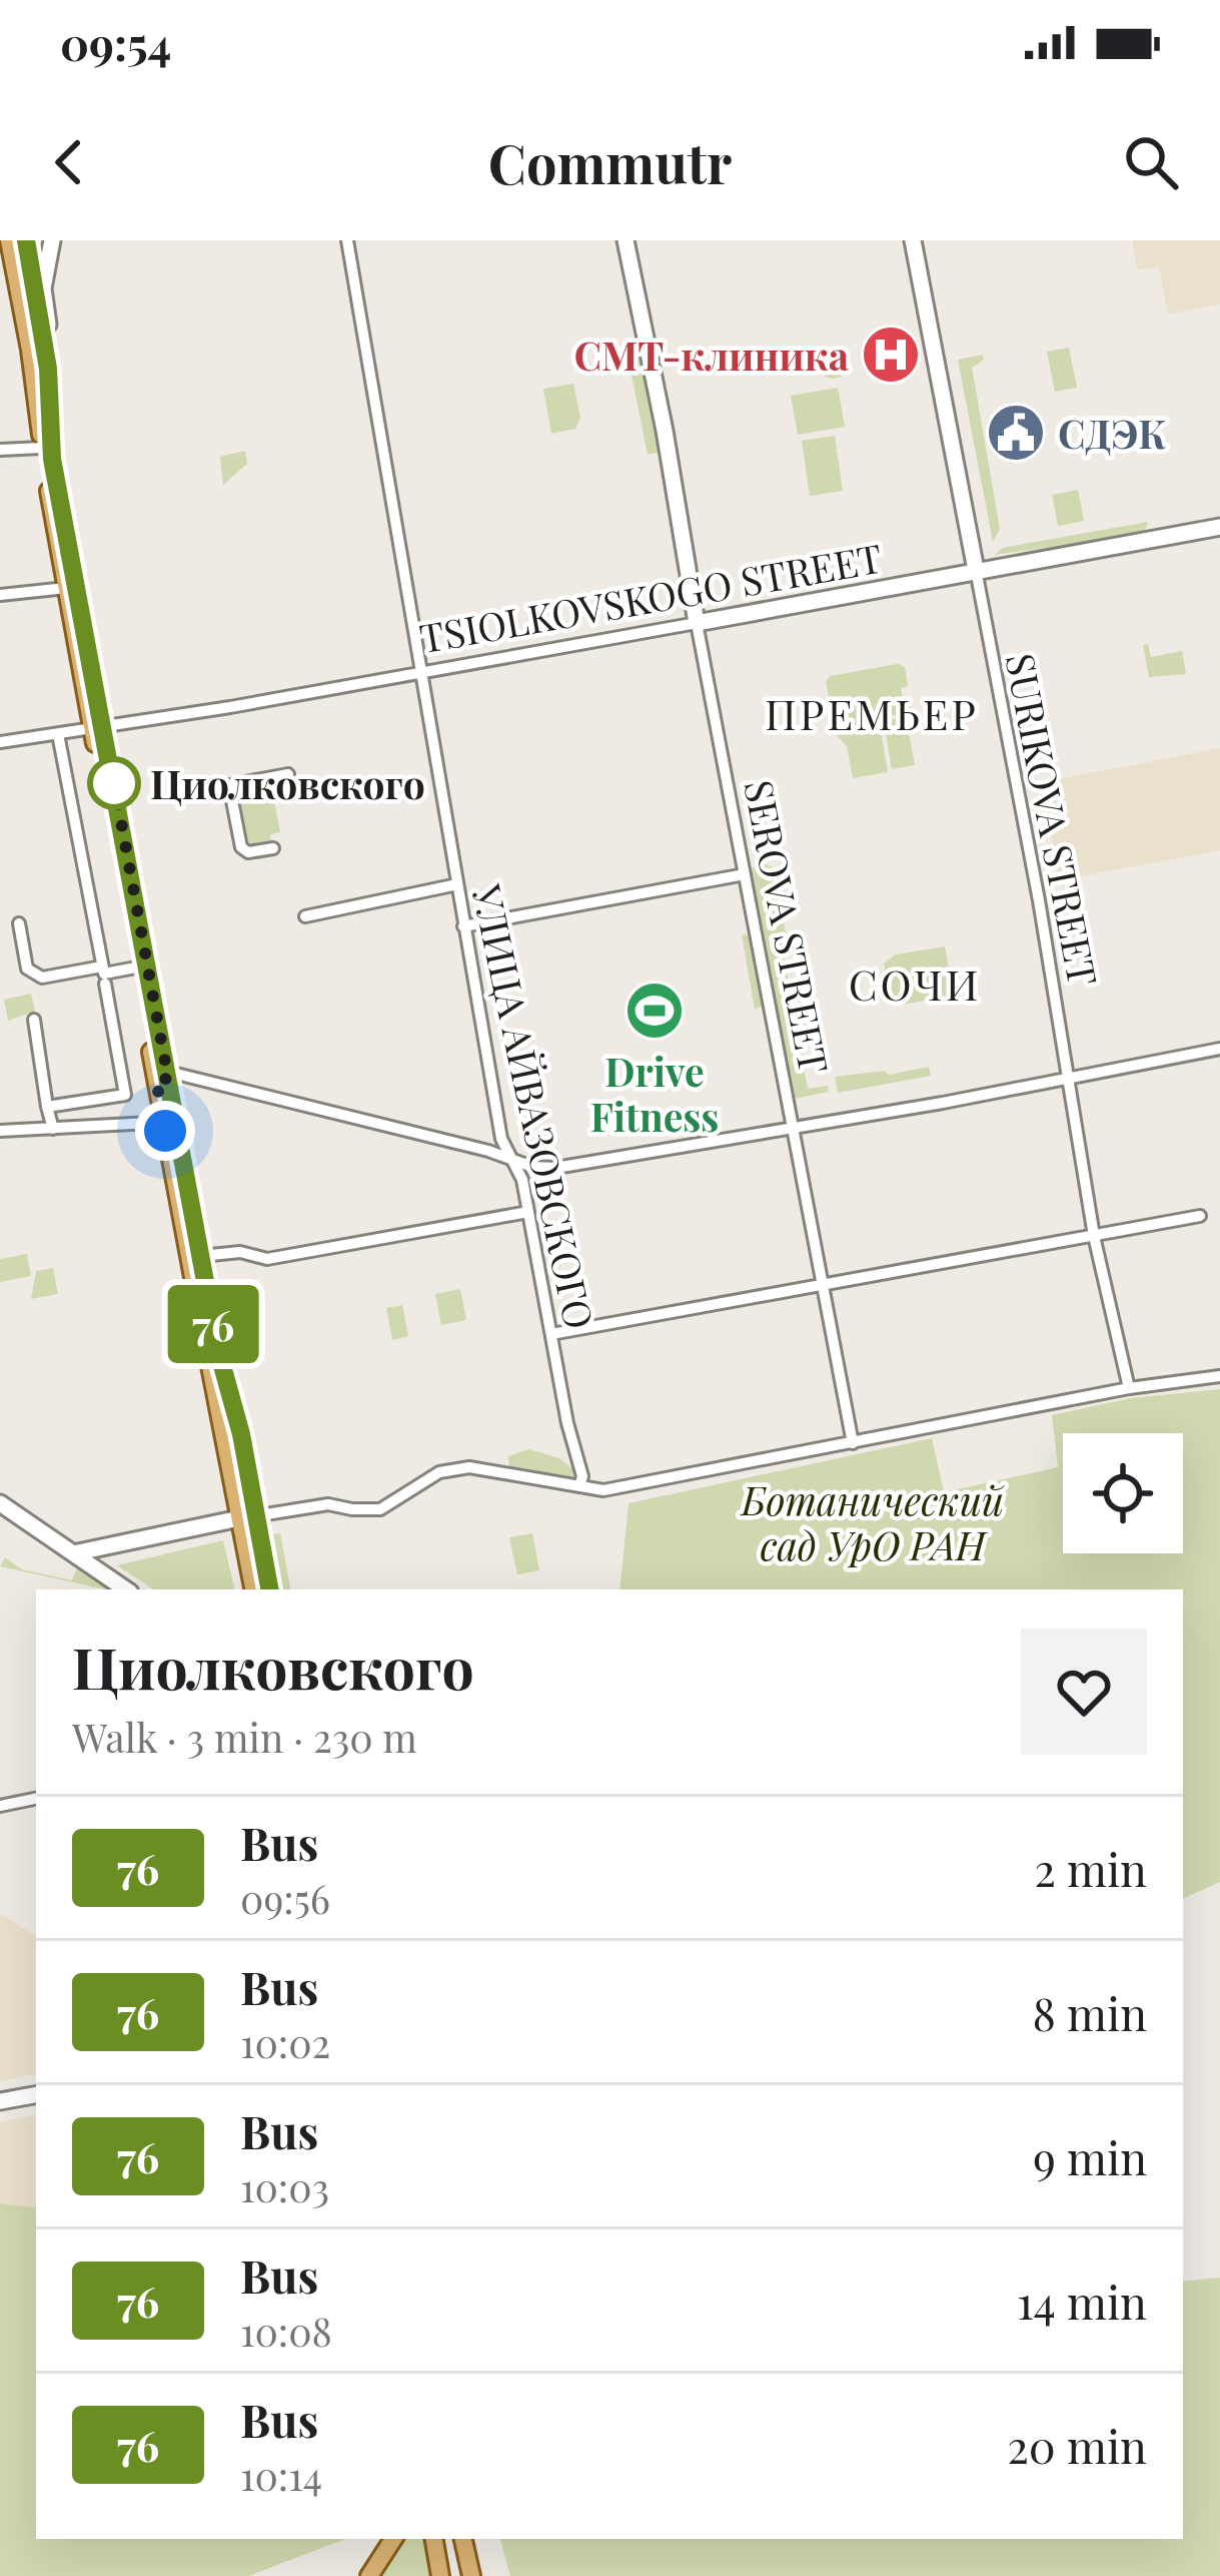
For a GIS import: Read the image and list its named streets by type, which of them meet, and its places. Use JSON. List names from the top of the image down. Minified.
{"streets":{"street":["TSIOLKOVSKOGO STREET","SURIKOVA STREET","SEROVA STREET","УЛИЦА АЙВАЗОВСКОГО"]},"crossings":[["TSIOLKOVSKOGO STREET","SURIKOVA STREET"],["TSIOLKOVSKOGO STREET","SEROVA STREET"],["TSIOLKOVSKOGO STREET","УЛИЦА АЙВАЗОВСКОГО"]],"districts":["ПРЕМЬЕР","СОЧИ"],"parks":["Ботанический сад УрО РАН"],"places":{"hospital":["СМТ-клиника"],"public building":["СДЭК"],"other":["Циолковского"],"sports":["Drive Fitness"]},"lines":["bus line 76"],"page":{"status":"09:54","header":"Commutr","on_map":"76","heading":["Циолковского","Walk · 3 min · 230 m"],"list":[{"mark":"76","name":"Bus","note":"09:56","value":"2 min"},{"mark":"76","name":"Bus","note":"10:02","value":"8 min"},{"mark":"76","name":"Bus","note":"10:03","value":"9 min"},{"mark":"76","name":"Bus","note":"10:08","value":"14 min"},{"mark":"76","name":"Bus","note":"10:14","value":"20 min"}]}}
